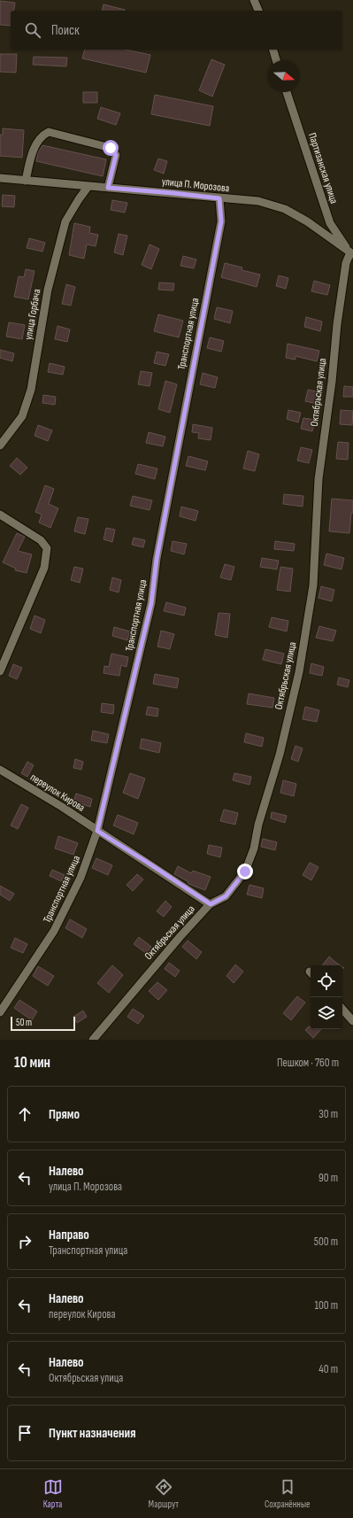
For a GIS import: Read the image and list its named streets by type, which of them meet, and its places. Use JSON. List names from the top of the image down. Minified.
{"streets":{"street":["Партизанская улица","улица П. Морозова","улица Горбача","Транспортная улица","Октябрьская улица","переулок Кирова"]},"crossings":[["Партизанская улица","улица П. Морозова"],["Партизанская улица","Октябрьская улица"],["улица П. Морозова","улица Горбача"],["улица П. Морозова","Транспортная улица"],["улица П. Морозова","Октябрьская улица"],["Транспортная улица","переулок Кирова"],["Октябрьская улица","переулок Кирова"]],"scale_bar":"50 m","north":"right","page":{"search":"Поиск","scale":"50 m","heading":["10 мин","Пешком · 760 m"],"list":[["Прямо","30 m"],["Налево","улица П. Морозова","90 m"],["Направо","Транспортная улица","500 m"],["Налево","переулок Кирова","100 m"],["Налево","Октябрьская улица","40 m"],"Пункт назначения"],"nav":["Карта","Маршрут","Сохранённые"]}}
